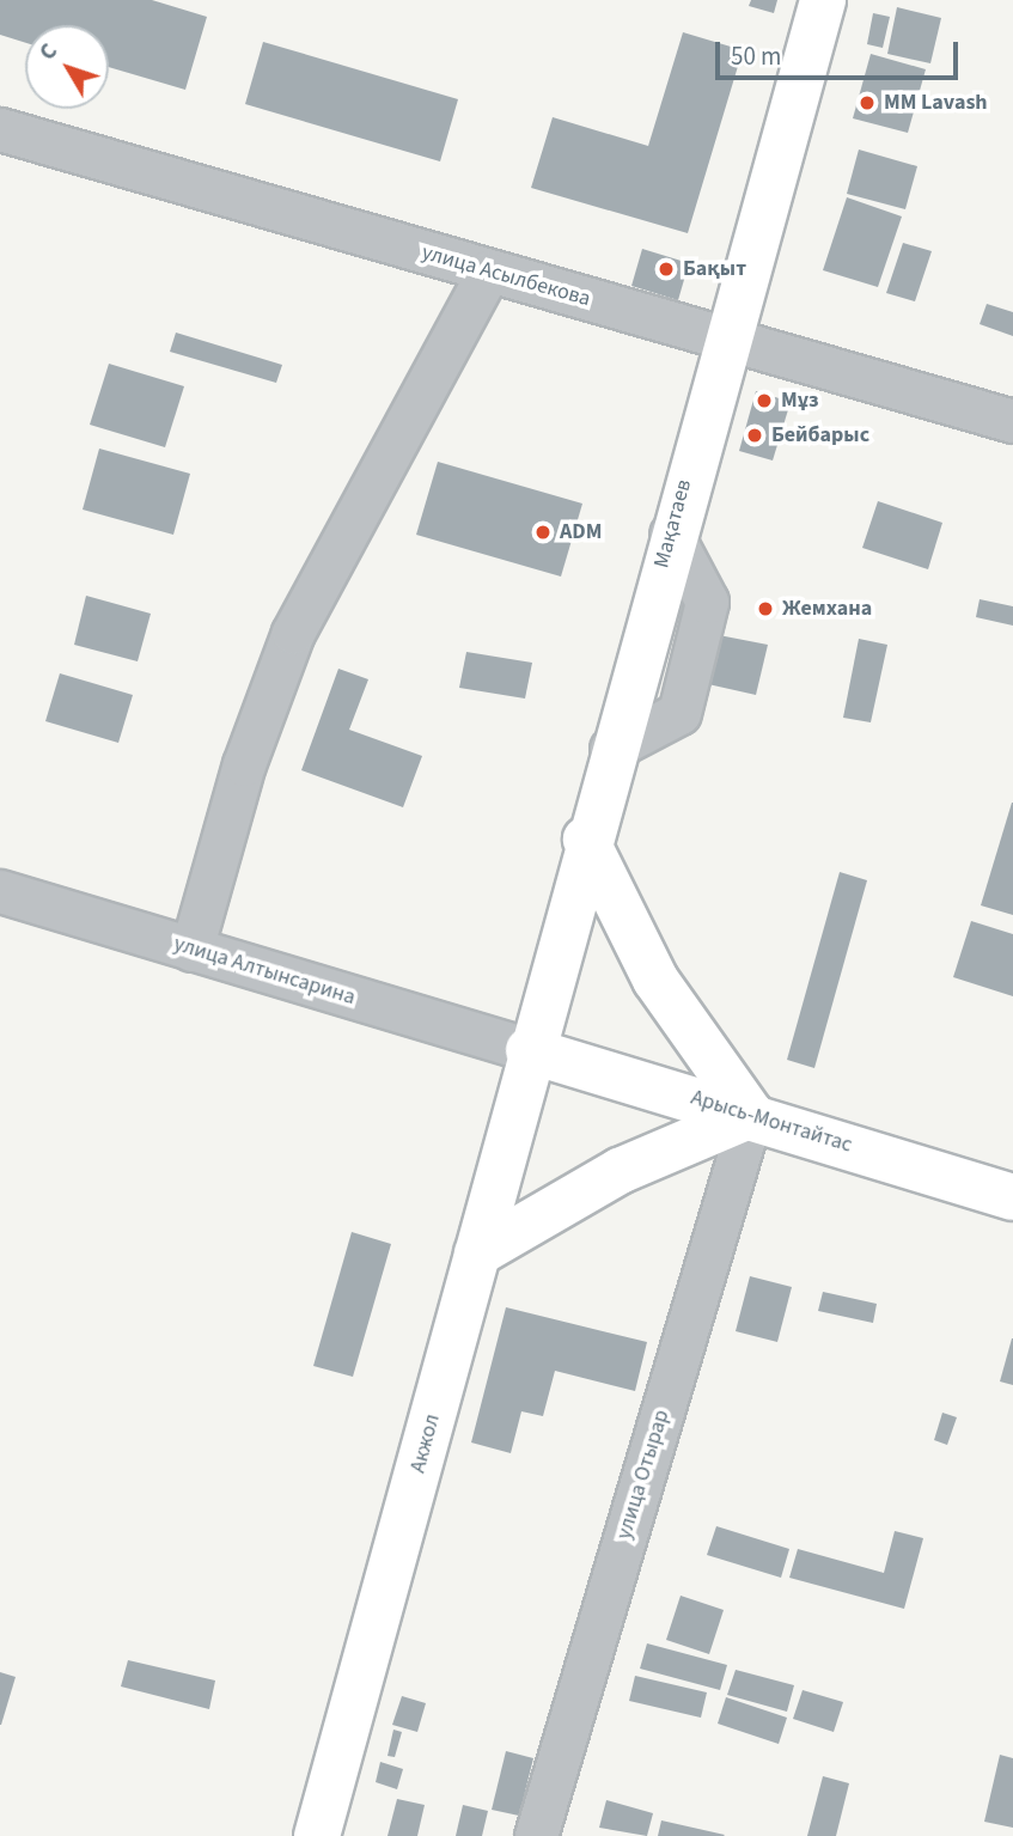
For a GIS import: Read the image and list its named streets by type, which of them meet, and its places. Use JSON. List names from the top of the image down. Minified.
{"streets":{"main road":["Мақатаев","Арысь-Монтайтас","Акжол"],"street":["улица Асылбекова","улица Алтынсарина","улица Отырар"]},"crossings":[["улица Асылбекова","Мақатаев"],["Мақатаев","улица Алтынсарина"],["Мақатаев","Арысь-Монтайтас"],["Мақатаев","Акжол"],["улица Алтынсарина","Арысь-Монтайтас"],["улица Алтынсарина","Акжол"],["Арысь-Монтайтас","Акжол"],["Арысь-Монтайтас","улица Отырар"]],"places":["MM Lavash","Бақыт","Мұз","Бейбарыс","ADM","Жемхана"],"scale_bar":"50 m","north":"top left"}
